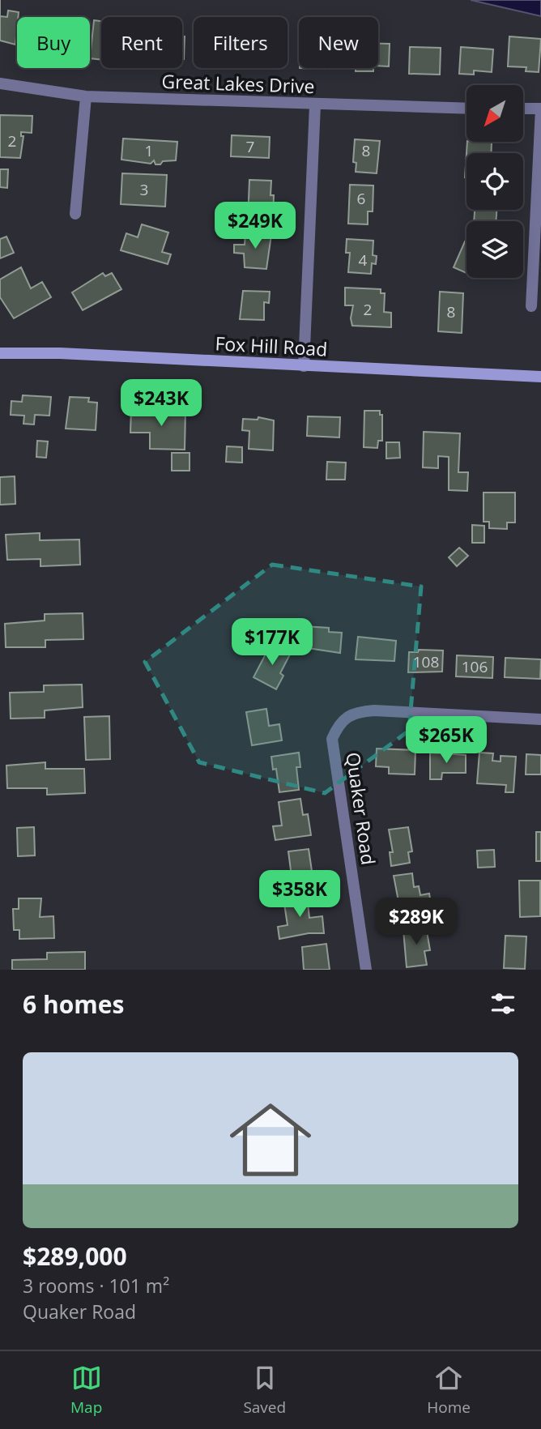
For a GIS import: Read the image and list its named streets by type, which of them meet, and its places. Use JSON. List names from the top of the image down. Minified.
{"streets":{"main road":["Fox Hill Road"],"street":["Great Lakes Drive","Quaker Road"]},"house_numbers":["2","7","1","8","3","6","4","2","8","108","106"],"north":"bottom left","page":{"chip":["Buy","Rent","Filters","New"],"price":["$249K","$243K","$177K","$265K","$358K","$289K"],"heading":"6 homes","list":[{"name":"$289,000","note":"3 rooms · 101 m² · Quaker Road"}],"tabs":["Map","Saved","Home"]}}
